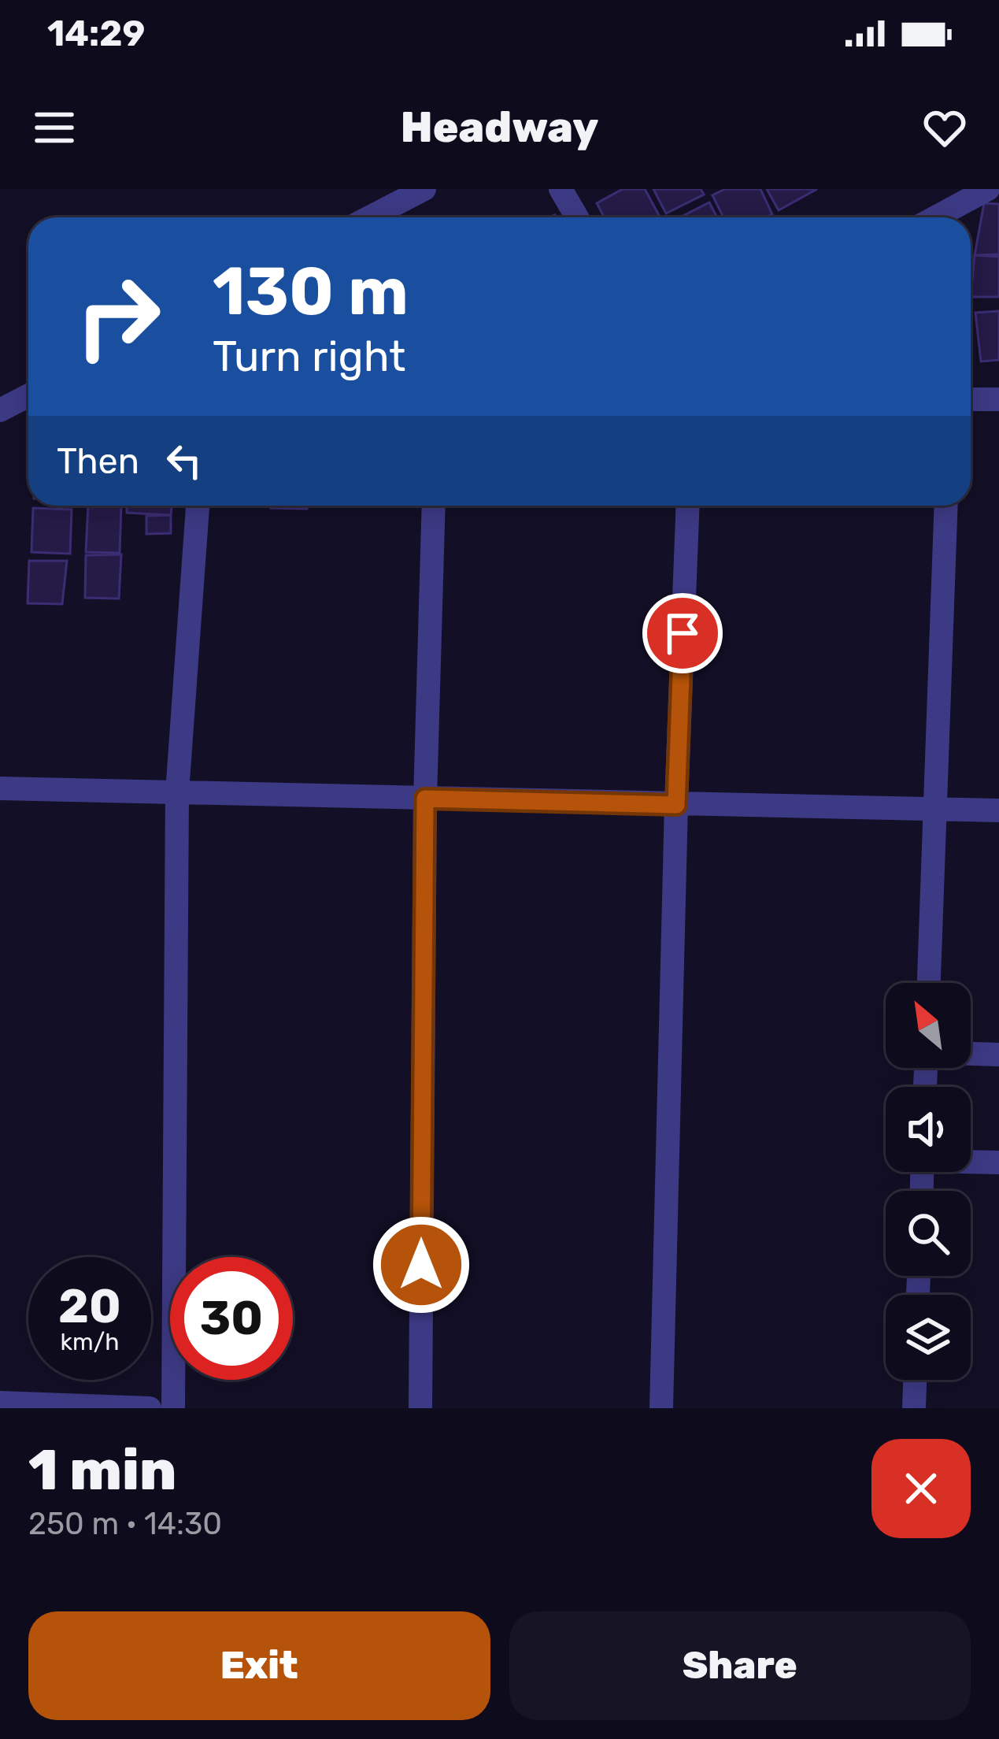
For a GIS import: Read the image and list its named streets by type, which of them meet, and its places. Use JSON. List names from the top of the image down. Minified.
{"north":"top left","page":{"status":"14:29","header":"Headway","turn":["130 m","Turn right"],"then":"Then","speed":"20 km/h","limit":"30","heading":["1 min","250 m · 14:30"],"buttons":["Exit","Share"]}}
